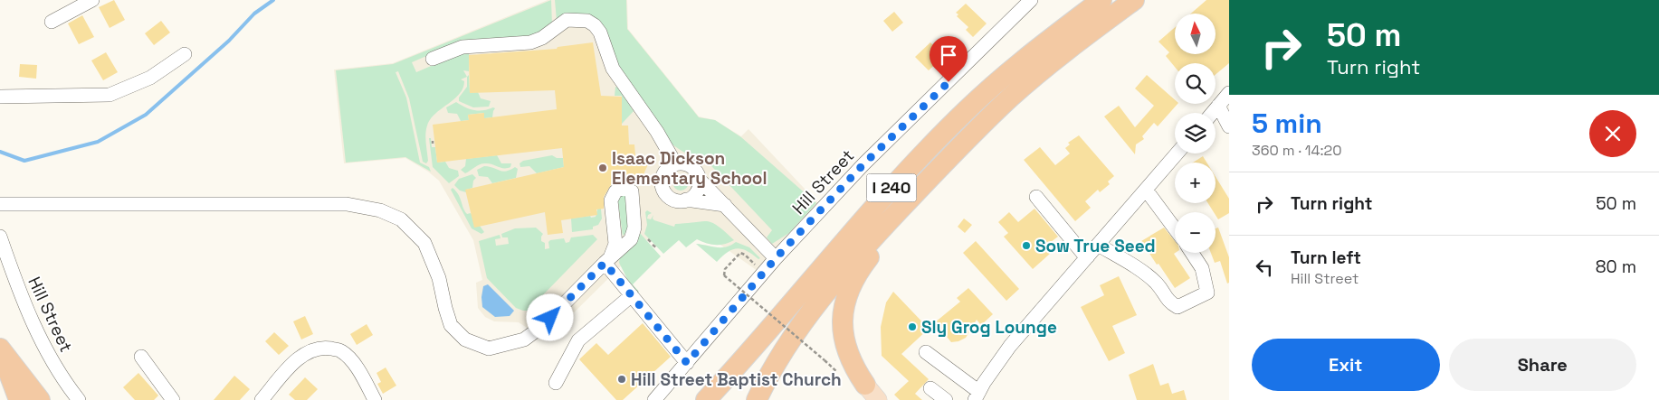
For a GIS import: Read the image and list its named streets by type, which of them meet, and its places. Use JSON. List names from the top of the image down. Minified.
{"streets":{"highway":["I 240"],"street":["Hill Street"]},"places":["Isaac Dickson Elementary School","Sow True Seed","Sly Grog Lounge","Hill Street Baptist Church"],"north":"top","page":{"turn":["50 m","Turn right"],"map_buttons":["+","−"],"heading":["5 min","360 m · 14:20"],"list":[{"name":"Turn right","value":"50 m"},{"name":"Turn left","note":"Hill Street","value":"80 m"}],"buttons":["Exit","Share"]}}
